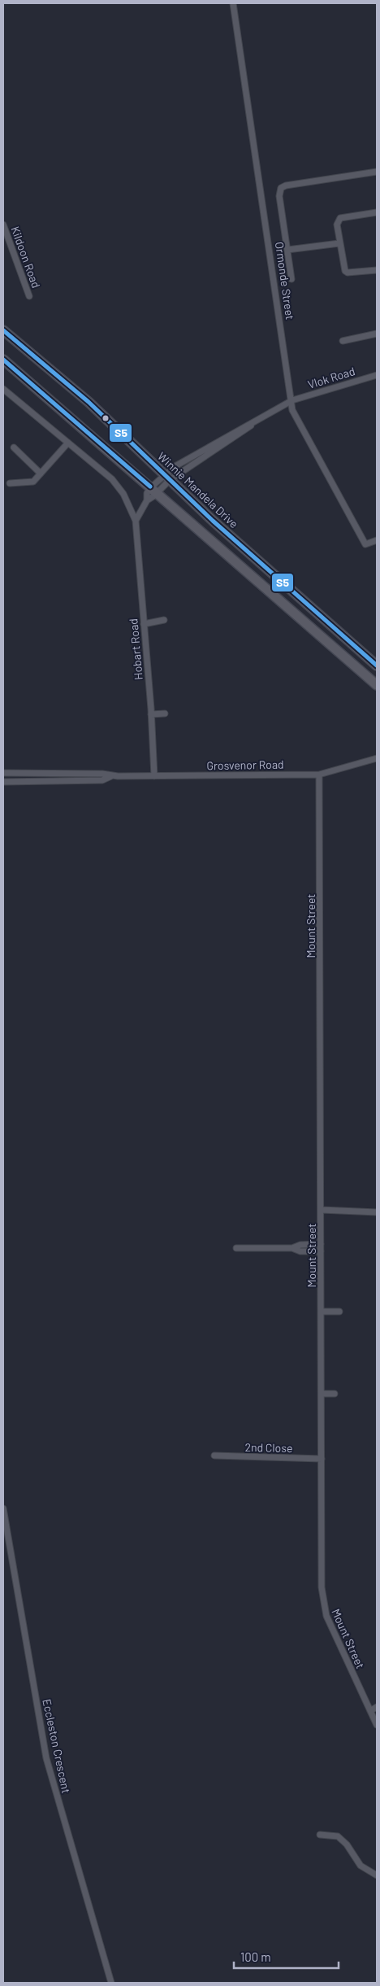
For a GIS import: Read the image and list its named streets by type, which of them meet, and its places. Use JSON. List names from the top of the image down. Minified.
{"streets":{"main road":["Winnie Mandela Drive"],"street":["Kildoon Road","Ormonde Street","Vlok Road","Hobart Road","Grosvenor Road","Mount Street","2nd Close","Eccleston Crescent"]},"crossings":[["Ormonde Street","Vlok Road"],["Vlok Road","Winnie Mandela Drive"],["Hobart Road","Grosvenor Road"],["Grosvenor Road","Mount Street"],["Mount Street","2nd Close"]],"lines":["transit line S5"],"scale_bar":"100 m"}
